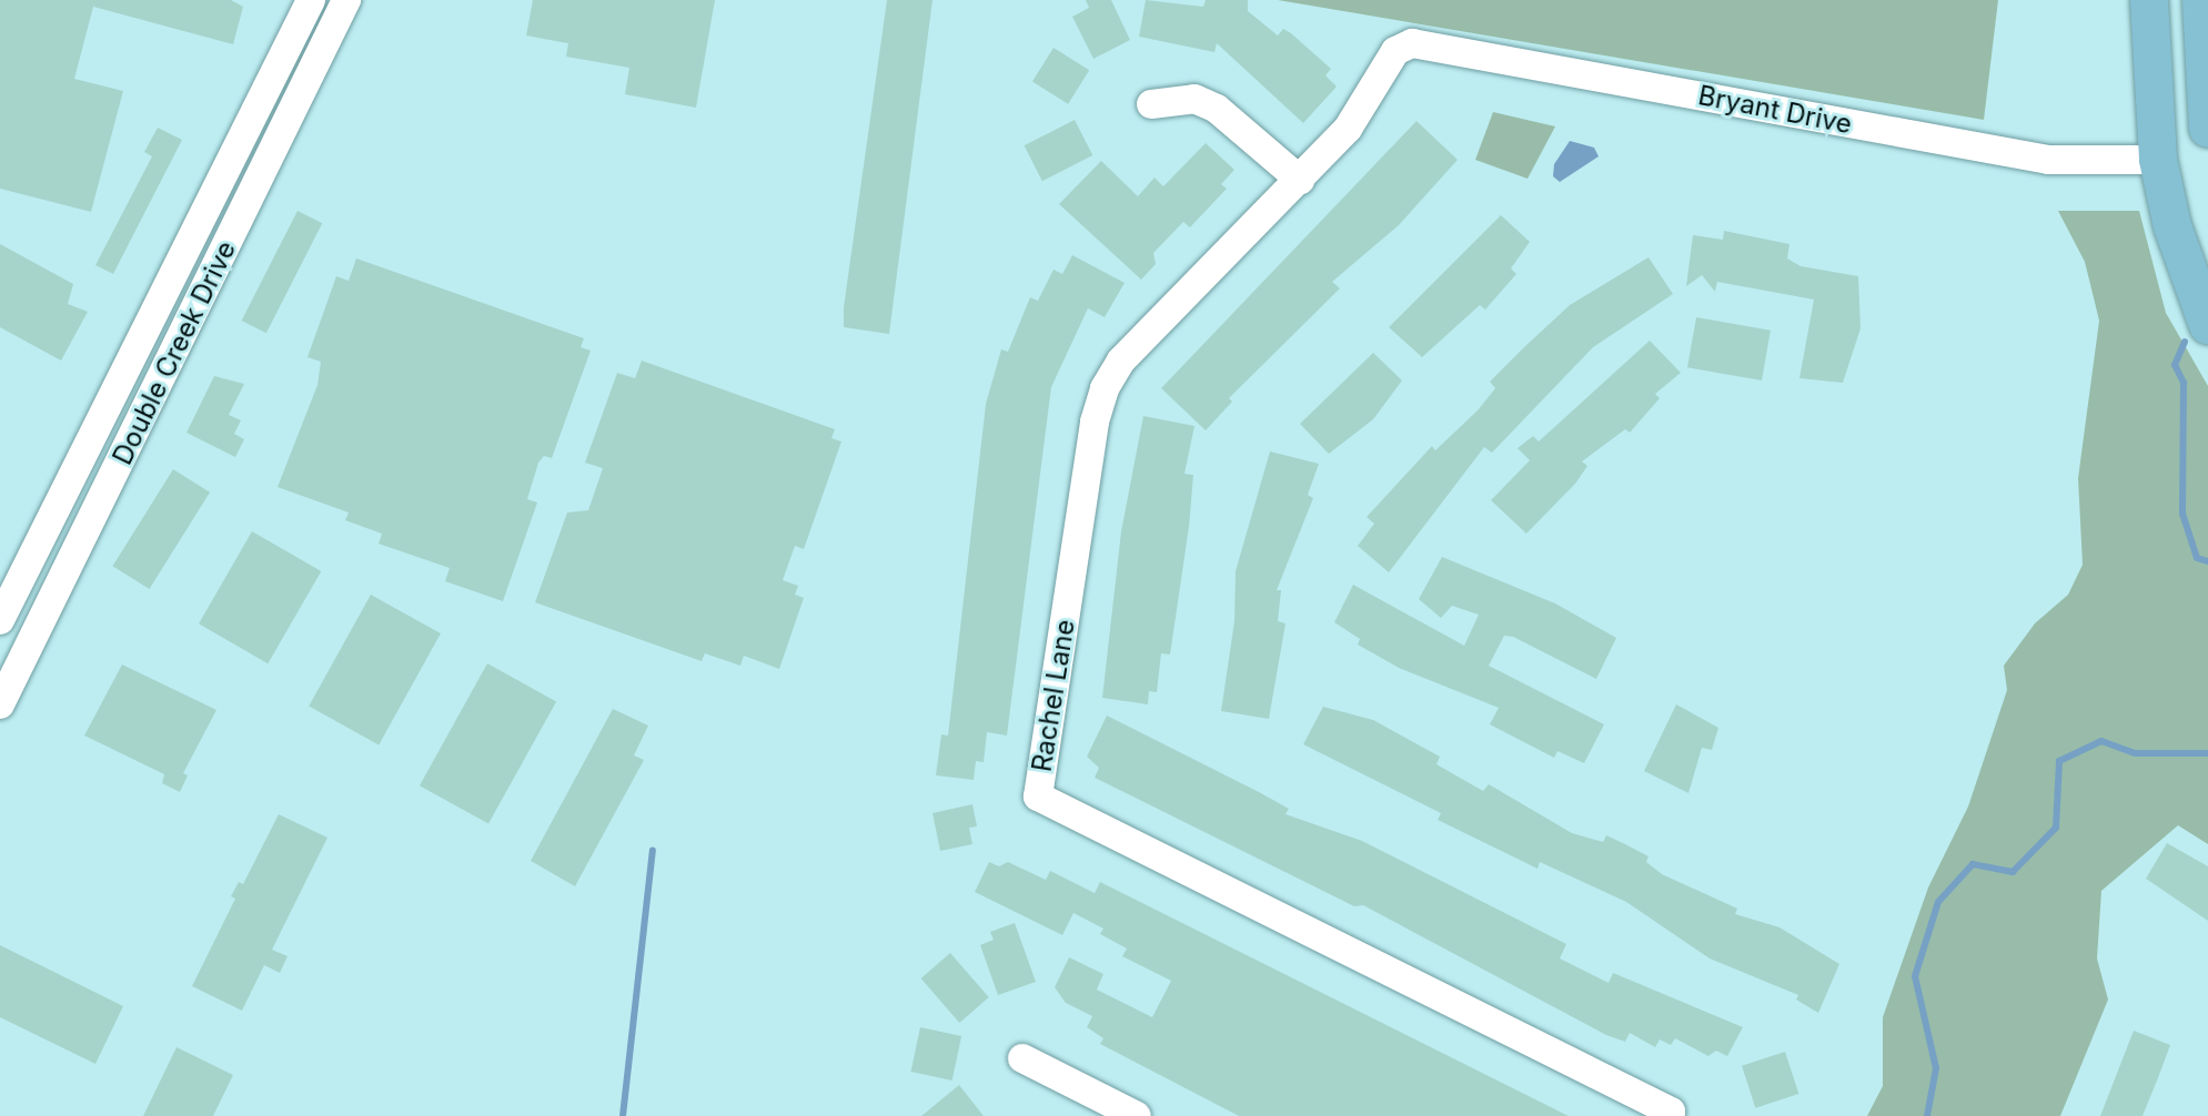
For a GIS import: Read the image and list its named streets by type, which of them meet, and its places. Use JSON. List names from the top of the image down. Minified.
{"streets":{"street":["Bryant Drive","Double Creek Drive","Rachel Lane"]},"crossings":[["Bryant Drive","Rachel Lane"]]}
